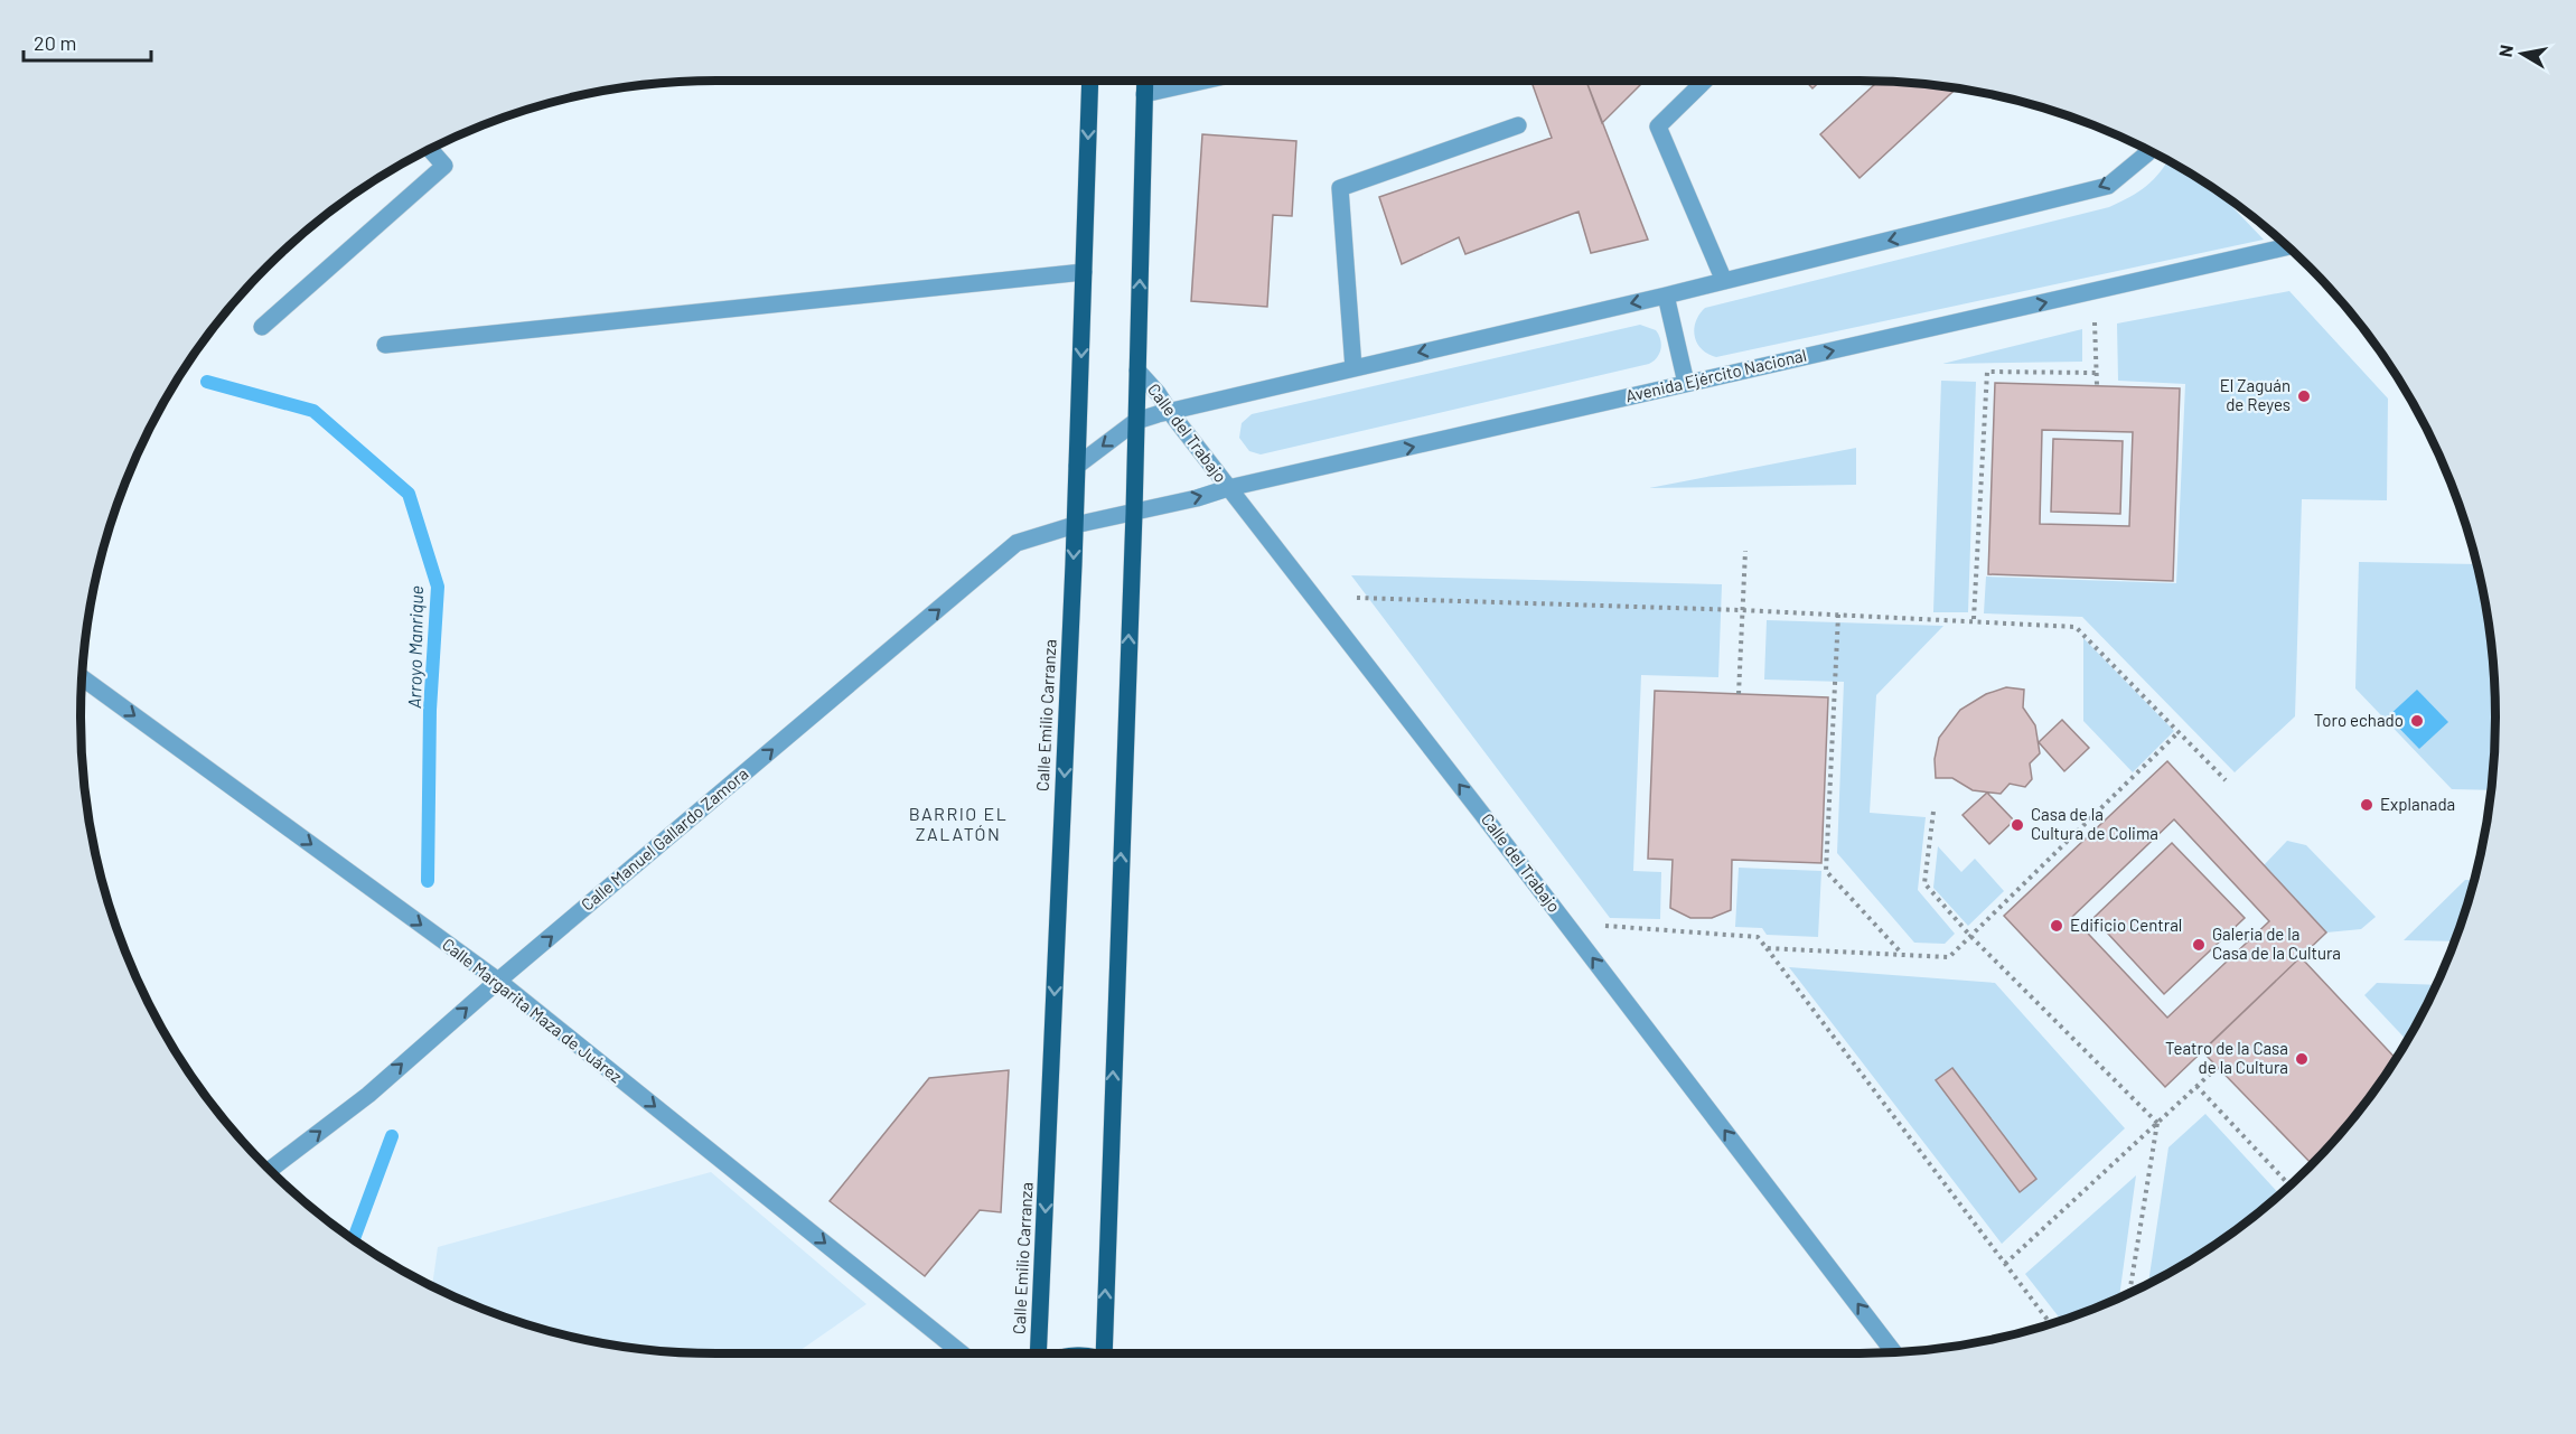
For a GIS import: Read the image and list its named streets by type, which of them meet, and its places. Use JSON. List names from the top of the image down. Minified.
{"streets":{"main road":["Calle Emilio Carranza"],"street":["Avenida Ejército Nacional","Calle del Trabajo","Calle Manuel Gallardo Zamora","Calle Margarita Maza de Juárez"]},"crossings":[["Avenida Ejército Nacional","Calle del Trabajo"],["Avenida Ejército Nacional","Calle Manuel Gallardo Zamora"],["Calle Emilio Carranza","Calle Manuel Gallardo Zamora"],["Calle Manuel Gallardo Zamora","Calle Margarita Maza de Juárez"]],"one_way":["Calle del Trabajo","Calle Manuel Gallardo Zamora","Calle Margarita Maza de Juárez"],"districts":["BARRIO EL ZALATÓN"],"water":["Arroyo Manrique"],"places":["El Zaguán de Reyes","Toro echado","Explanada","Casa de la Cultura de Colima","Edificio Central","Galeria de la Casa de la Cultura","Teatro de la Casa de la Cultura"],"scale_bar":"20 m","north":"left"}
